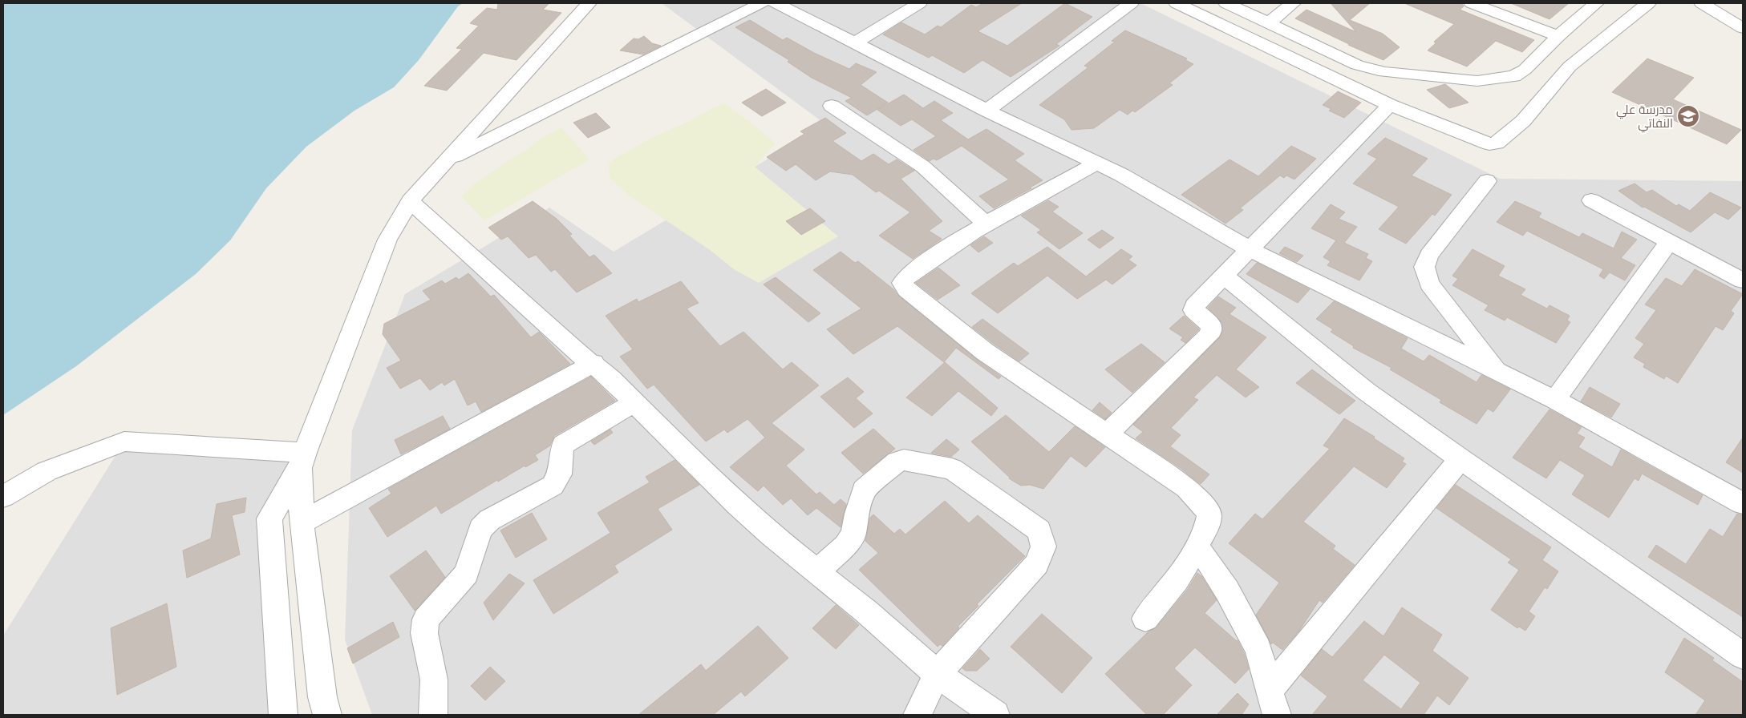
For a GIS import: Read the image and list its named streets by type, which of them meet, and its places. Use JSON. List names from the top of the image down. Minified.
{"places":{"school or university":["مدرسة علي النفاتي"]}}
